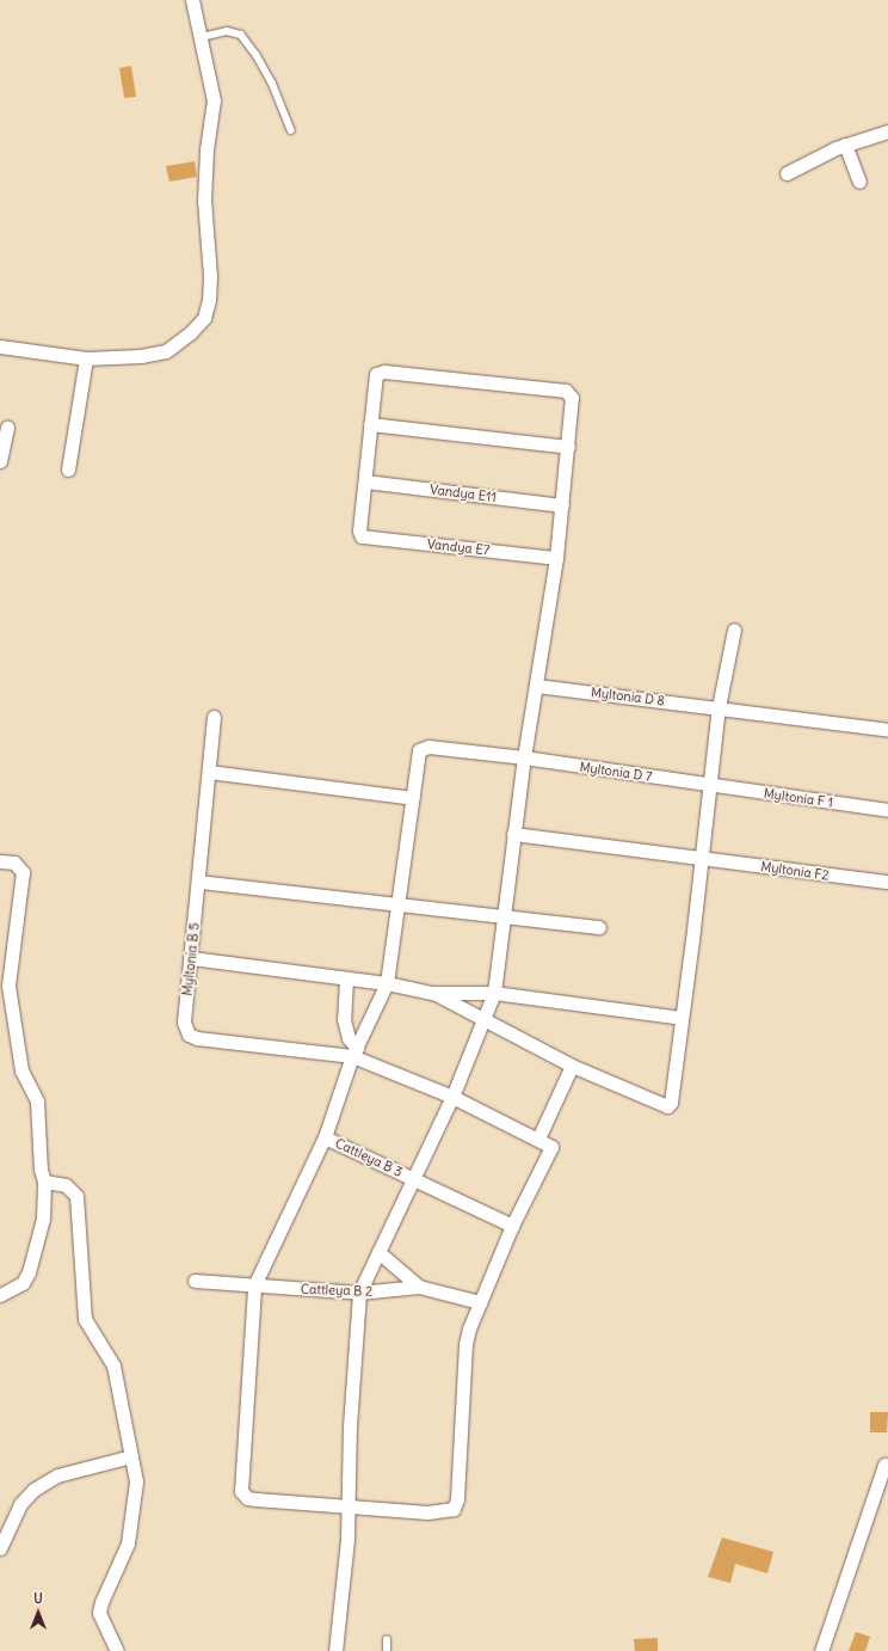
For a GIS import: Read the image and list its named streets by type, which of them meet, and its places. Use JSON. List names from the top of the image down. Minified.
{"streets":{"street":["Vandya E11","Vandya E7","Myltonia D 8","Myltonia D 7","Myltonia F 1","Myltonia F2","Myltonia B 5","Cattleya B 3","Cattleya B 2"]},"crossings":[["Vandya E11","Vandya E7"],["Myltonia D 7","Myltonia F 1"],["Myltonia D 7","Myltonia B 5"],["Myltonia D 7","Cattleya B 3"],["Myltonia D 7","Cattleya B 2"]],"north":"top"}
